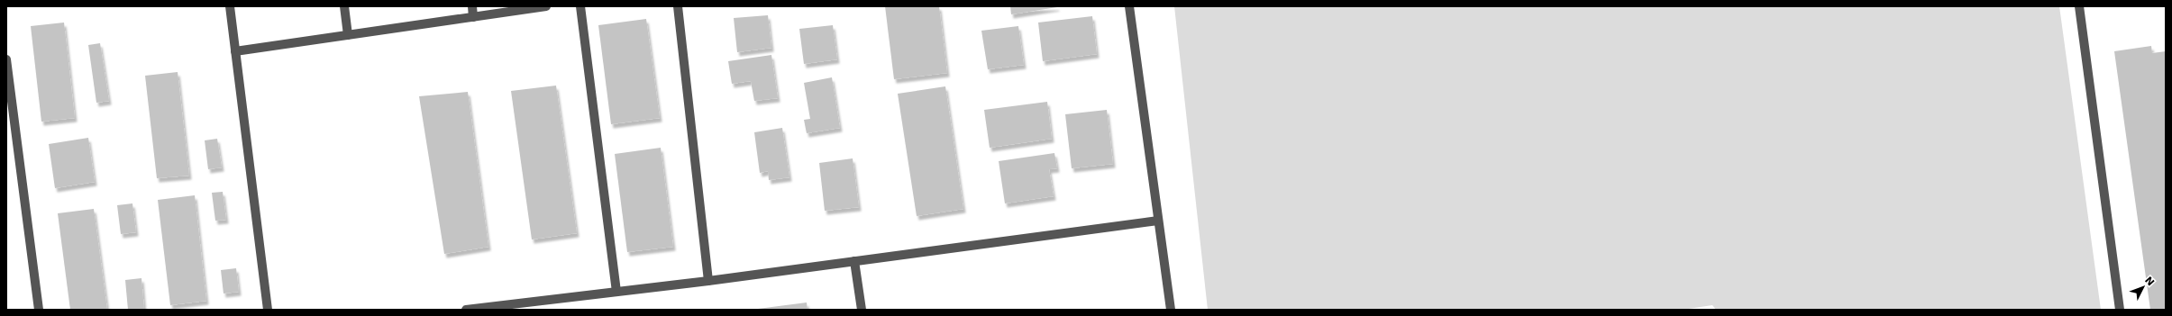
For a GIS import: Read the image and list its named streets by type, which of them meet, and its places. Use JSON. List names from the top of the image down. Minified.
{"north":"top right"}
